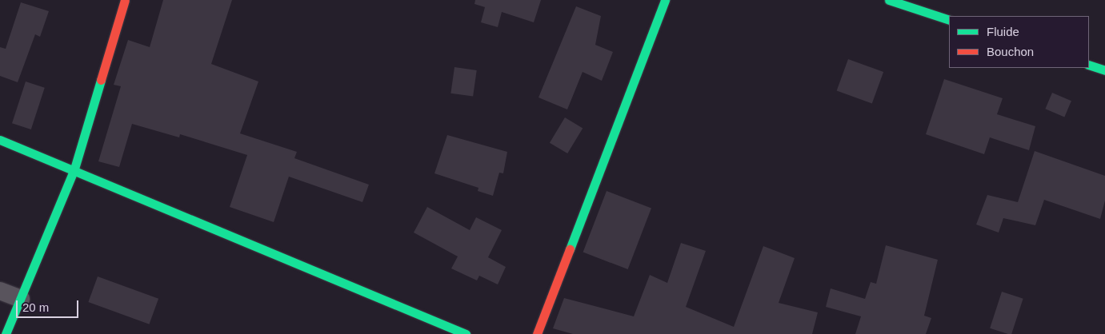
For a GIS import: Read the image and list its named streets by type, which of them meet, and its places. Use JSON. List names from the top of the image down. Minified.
{"legend":["Fluide","Bouchon"],"scale_bar":"20 m"}
